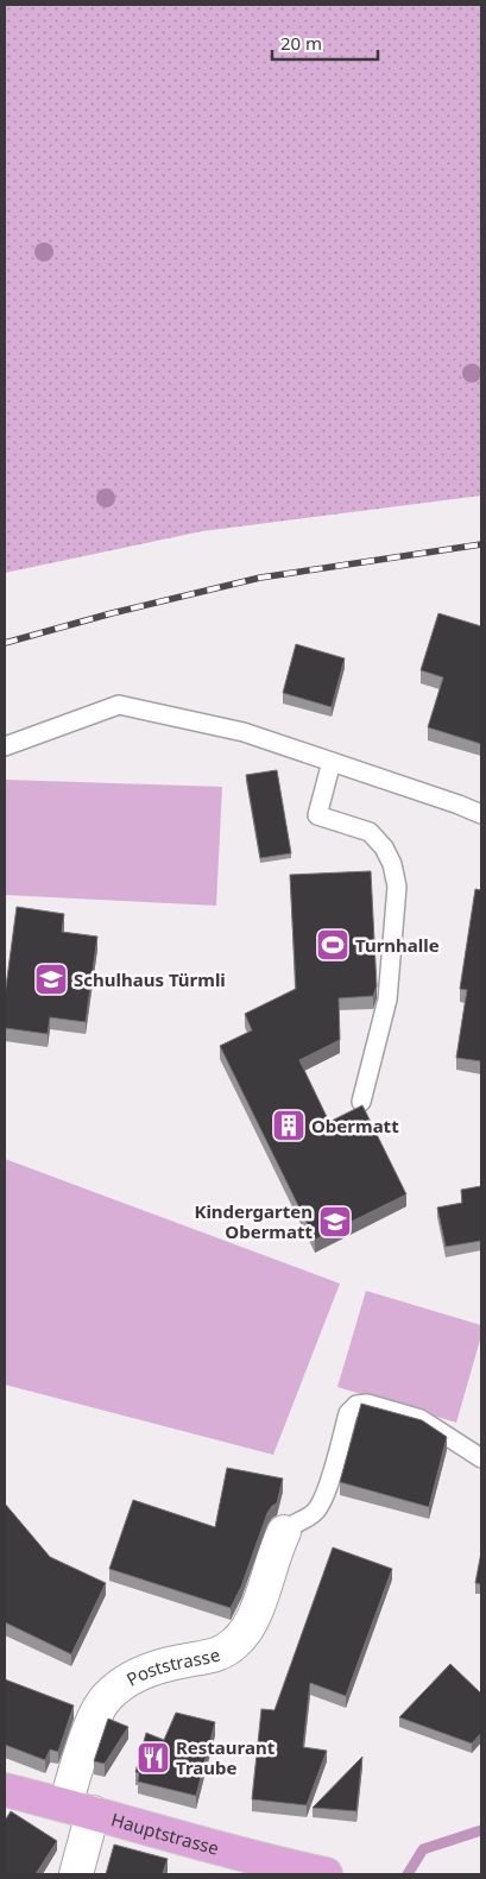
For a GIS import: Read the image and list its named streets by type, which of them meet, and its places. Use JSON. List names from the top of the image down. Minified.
{"streets":{"main road":["Hauptstrasse"],"street":["Poststrasse"]},"crossings":[["Poststrasse","Hauptstrasse"]],"places":{"sports":["Turnhalle"],"school or university":["Schulhaus Türmli","Kindergarten Obermatt"],"building":["Obermatt"],"restaurant":["Restaurant Traube"]},"scale_bar":"20 m"}
